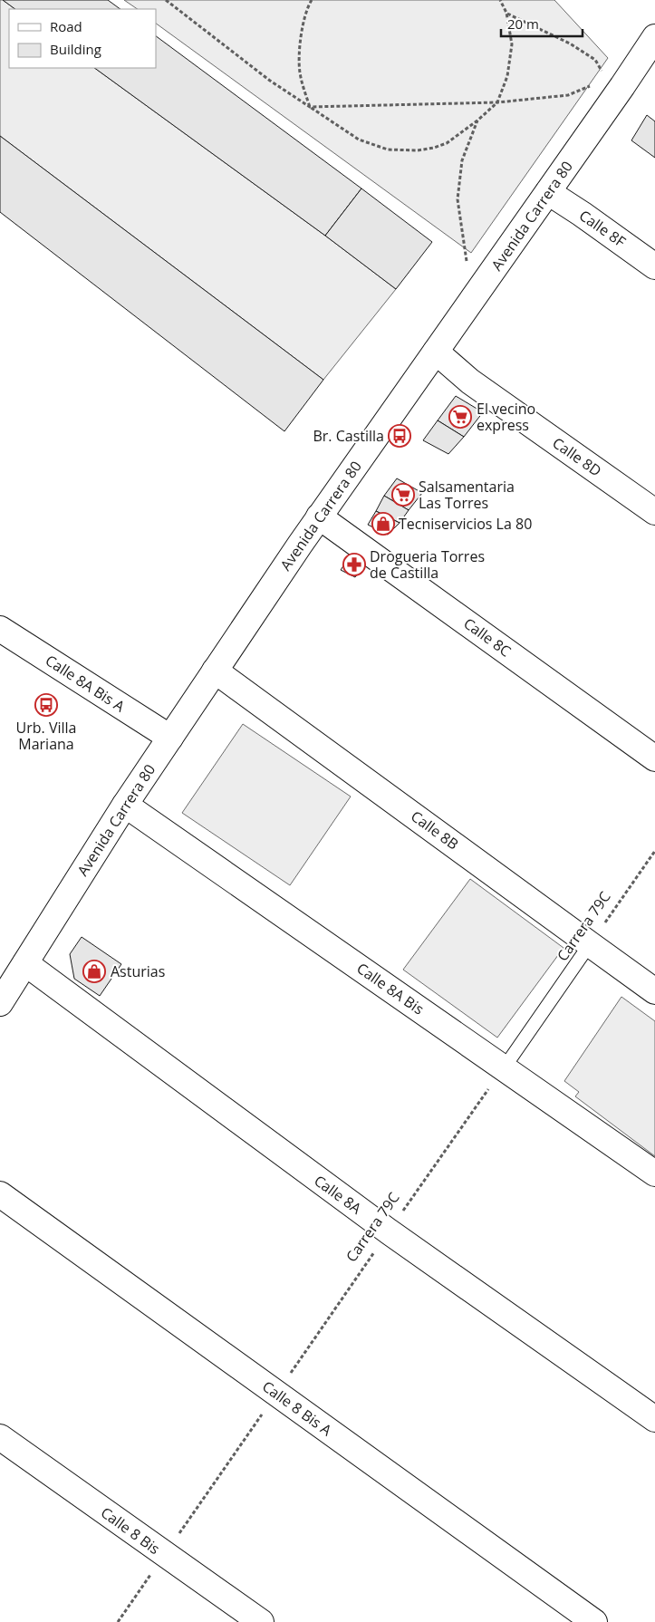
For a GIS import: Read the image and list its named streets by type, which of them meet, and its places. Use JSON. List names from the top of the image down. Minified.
{"streets":{"street":["Avenida Carrera 80","Calle 8F","Calle 8D","Calle 8C","Calle 8A Bis A","Calle 8B","Calle 8A Bis","Calle 8A","Calle 8 Bis A","Calle 8 Bis"],"lane":["Carrera 79C"]},"crossings":[["Avenida Carrera 80","Calle 8F"],["Avenida Carrera 80","Calle 8D"],["Avenida Carrera 80","Calle 8C"],["Avenida Carrera 80","Calle 8A Bis A"],["Avenida Carrera 80","Calle 8B"],["Avenida Carrera 80","Calle 8A Bis"],["Avenida Carrera 80","Calle 8A"],["Calle 8B","Carrera 79C"],["Carrera 79C","Calle 8A Bis"],["Carrera 79C","Calle 8A"],["Carrera 79C","Calle 8 Bis A"],["Carrera 79C","Calle 8 Bis"]],"places":{"supermarket":["El vecino express","Salsamentaria Las Torres"],"bus stop":["Br. Castilla","Urb. Villa Mariana"],"shop":["Tecniservicios La 80","Asturias"],"pharmacy":["Drogueria Torres de Castilla"]},"legend":["Road","Building"],"scale_bar":"20 m"}
